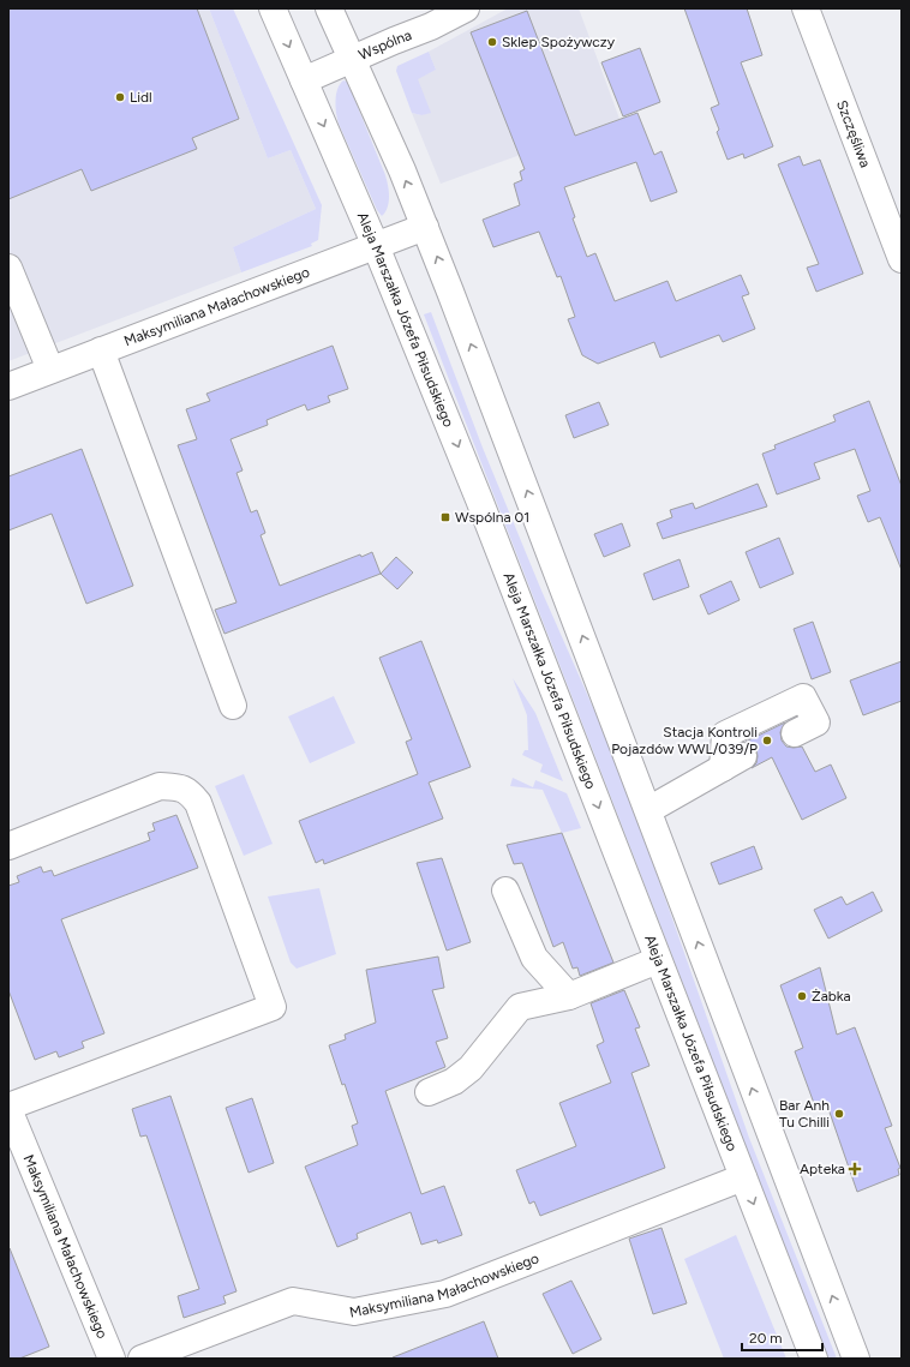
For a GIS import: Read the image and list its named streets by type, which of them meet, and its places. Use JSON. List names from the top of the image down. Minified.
{"streets":{"main road":["Wspólna","Szczęśliwa","Maksymiliana Małachowskiego","Aleja Marszałka Józefa Piłsudskiego"]},"crossings":[["Wspólna","Aleja Marszałka Józefa Piłsudskiego"],["Maksymiliana Małachowskiego","Aleja Marszałka Józefa Piłsudskiego"]],"places":{"other":["Sklep Spożywczy","Lidl","Stacja Kontroli Pojazdów WWL/039/P","Żabka","Bar Anh Tu Chilli"],"transit":["Wspólna 01"],"health":["Apteka"]},"scale_bar":"20 m"}
